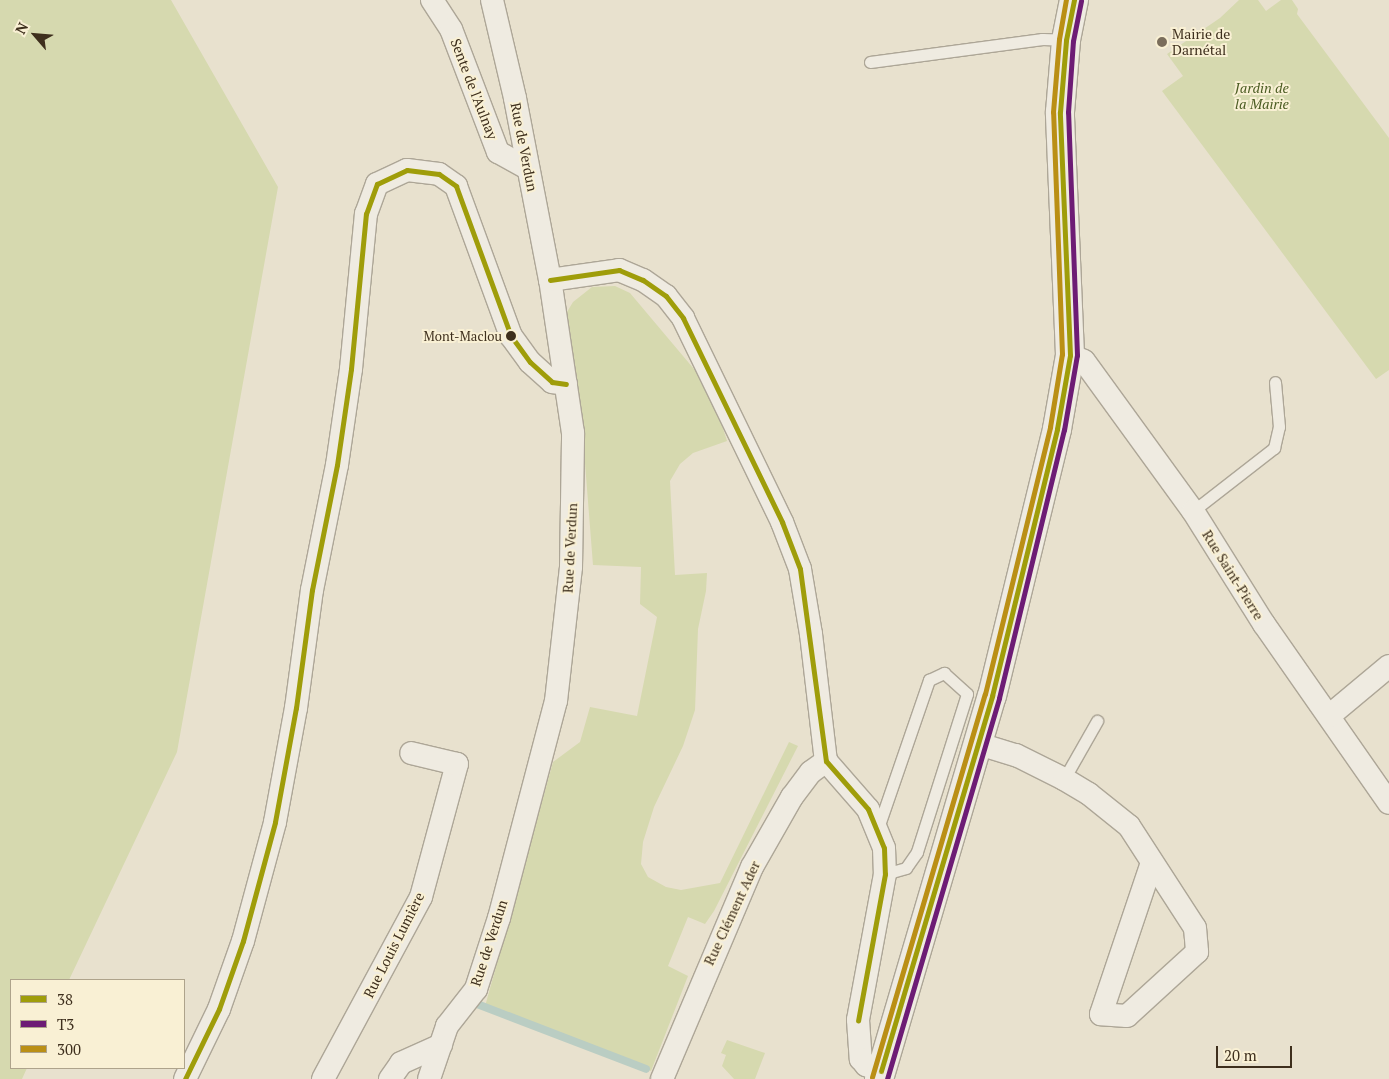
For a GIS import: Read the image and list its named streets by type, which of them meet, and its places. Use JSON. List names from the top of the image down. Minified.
{"streets":{"street":["Sente de l'Aulnay","Rue de Verdun","Rue Saint-Pierre","Rue Clément Ader","Rue Louis Lumière"]},"crossings":[["Sente de l'Aulnay","Rue de Verdun"]],"parks":["Jardin de la Mairie"],"places":["Mairie de Darnétal","Mont-Maclou"],"lines":["transit line 38","transit line 300","transit line T3"],"legend":["38","T3","300"],"scale_bar":"20 m","north":"top left"}
